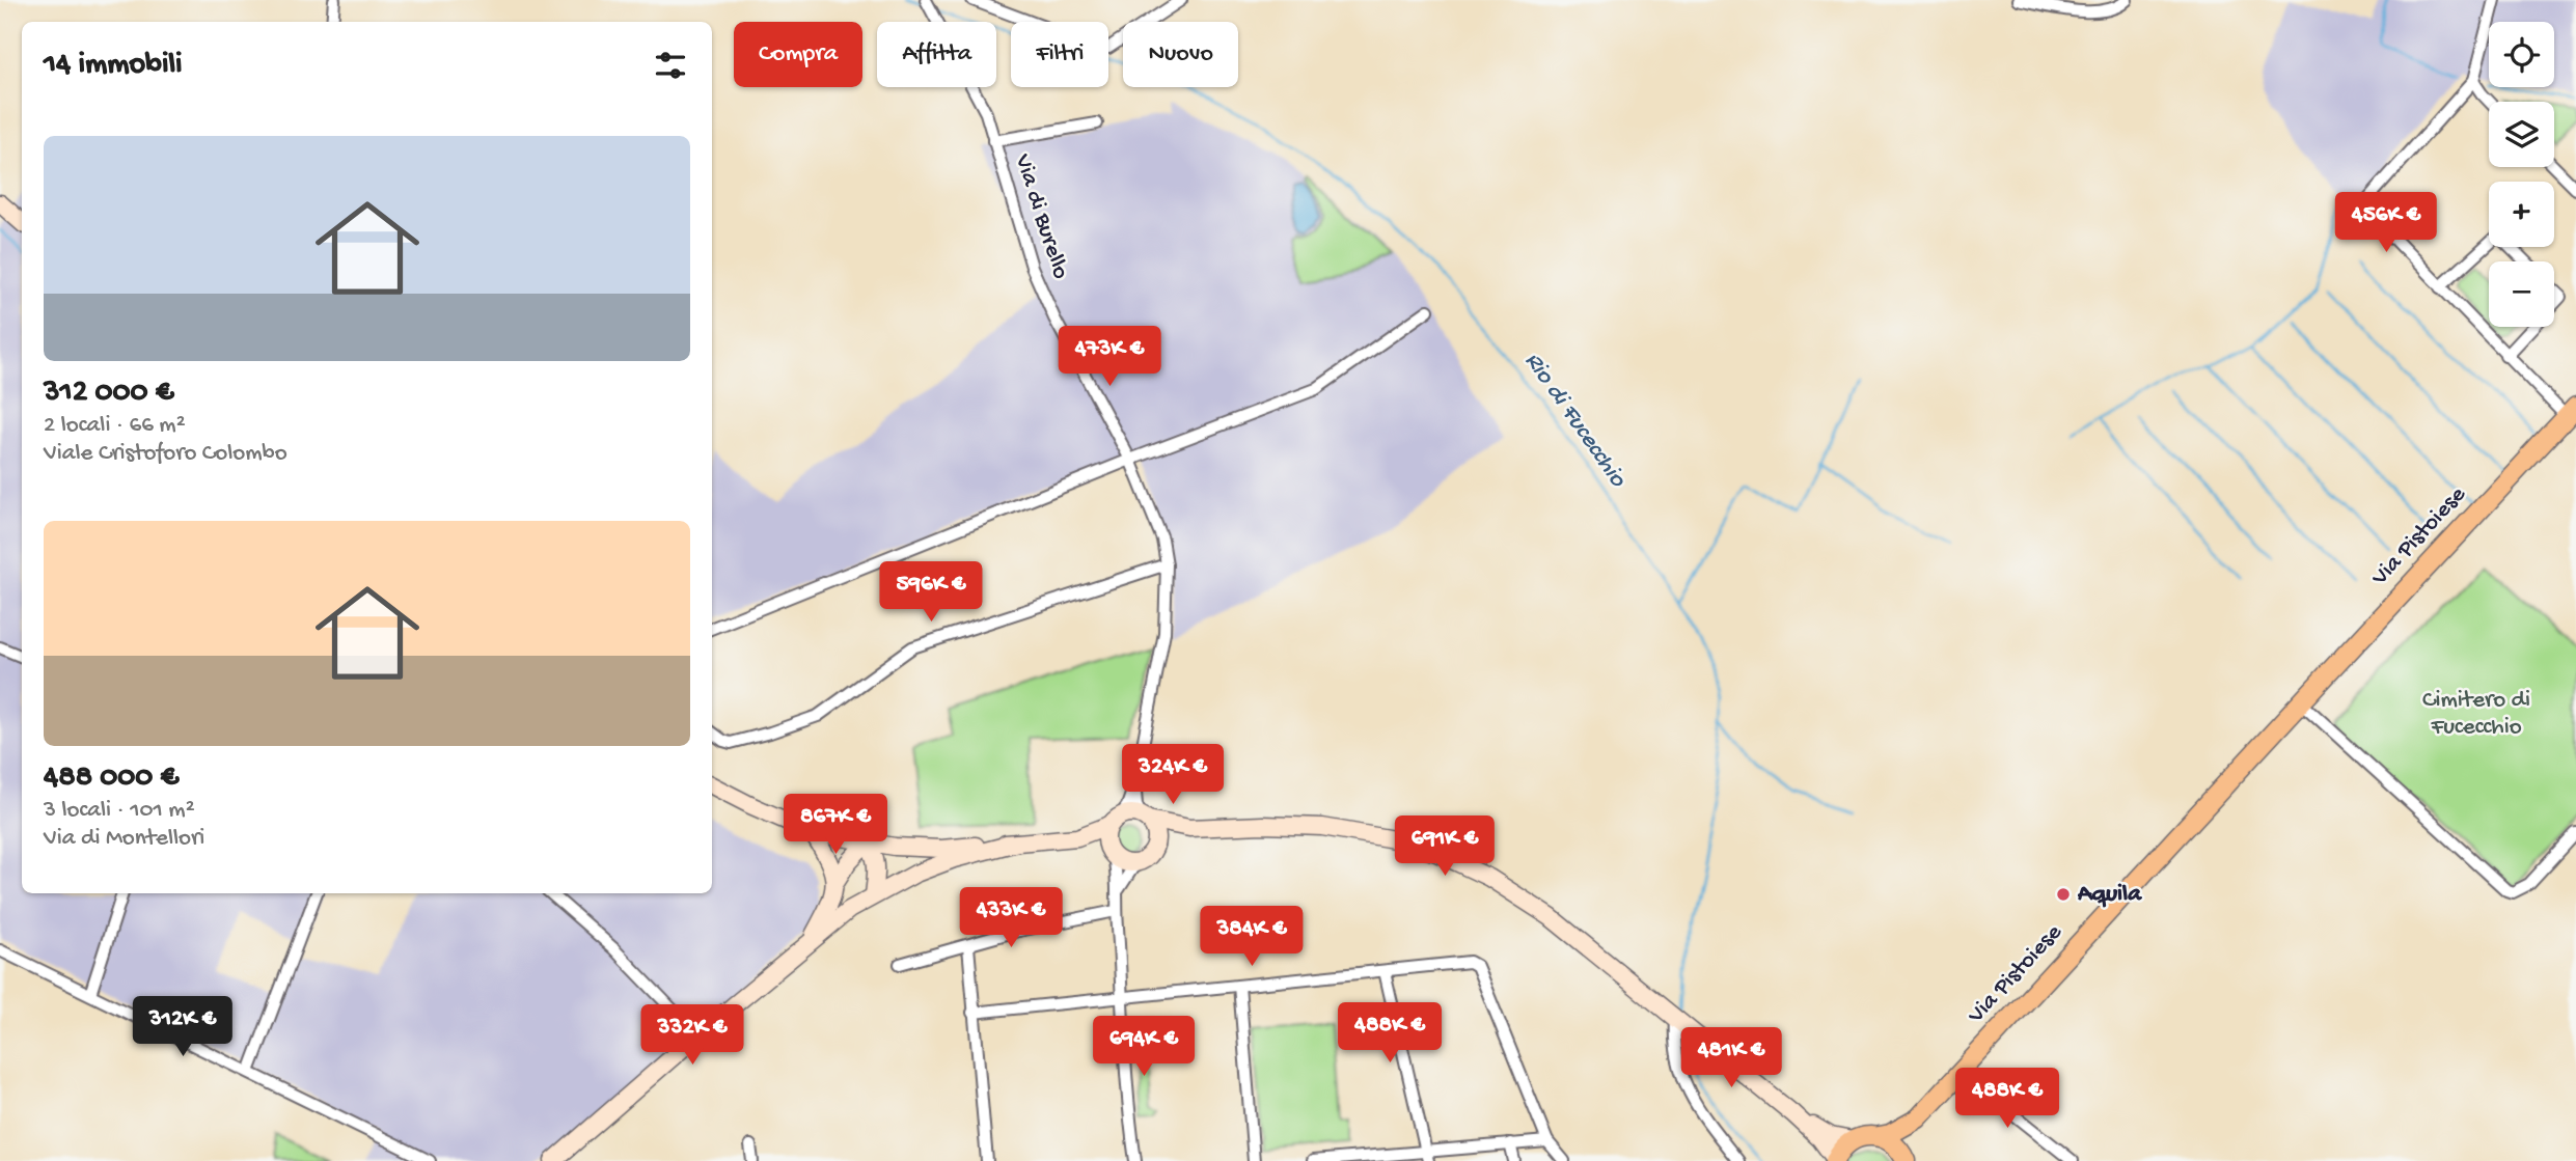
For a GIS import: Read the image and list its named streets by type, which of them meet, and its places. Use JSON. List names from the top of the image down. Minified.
{"streets":{"main road":["Via Pistoiese"],"street":["Via di Burello"]},"water":["Rio di Fucecchio"],"parks":["Cimitero di Fucecchio"],"places":["Aquila"],"page":{"map_buttons":["+","−"],"chip":["Compra","Affitta","Filtri","Nuovo"],"heading":"14 immobili","list":[{"name":"312 000 €","note":"2 locali · 66 m² · Viale Cristoforo Colombo"},{"name":"488 000 €","note":"3 locali · 101 m² · Via di Montellori"}],"price":["456K €","473K €","596K €","324K €","867K €","691K €","433K €","384K €","312K €","488K €","332K €","694K €","481K €","488K €"]}}
